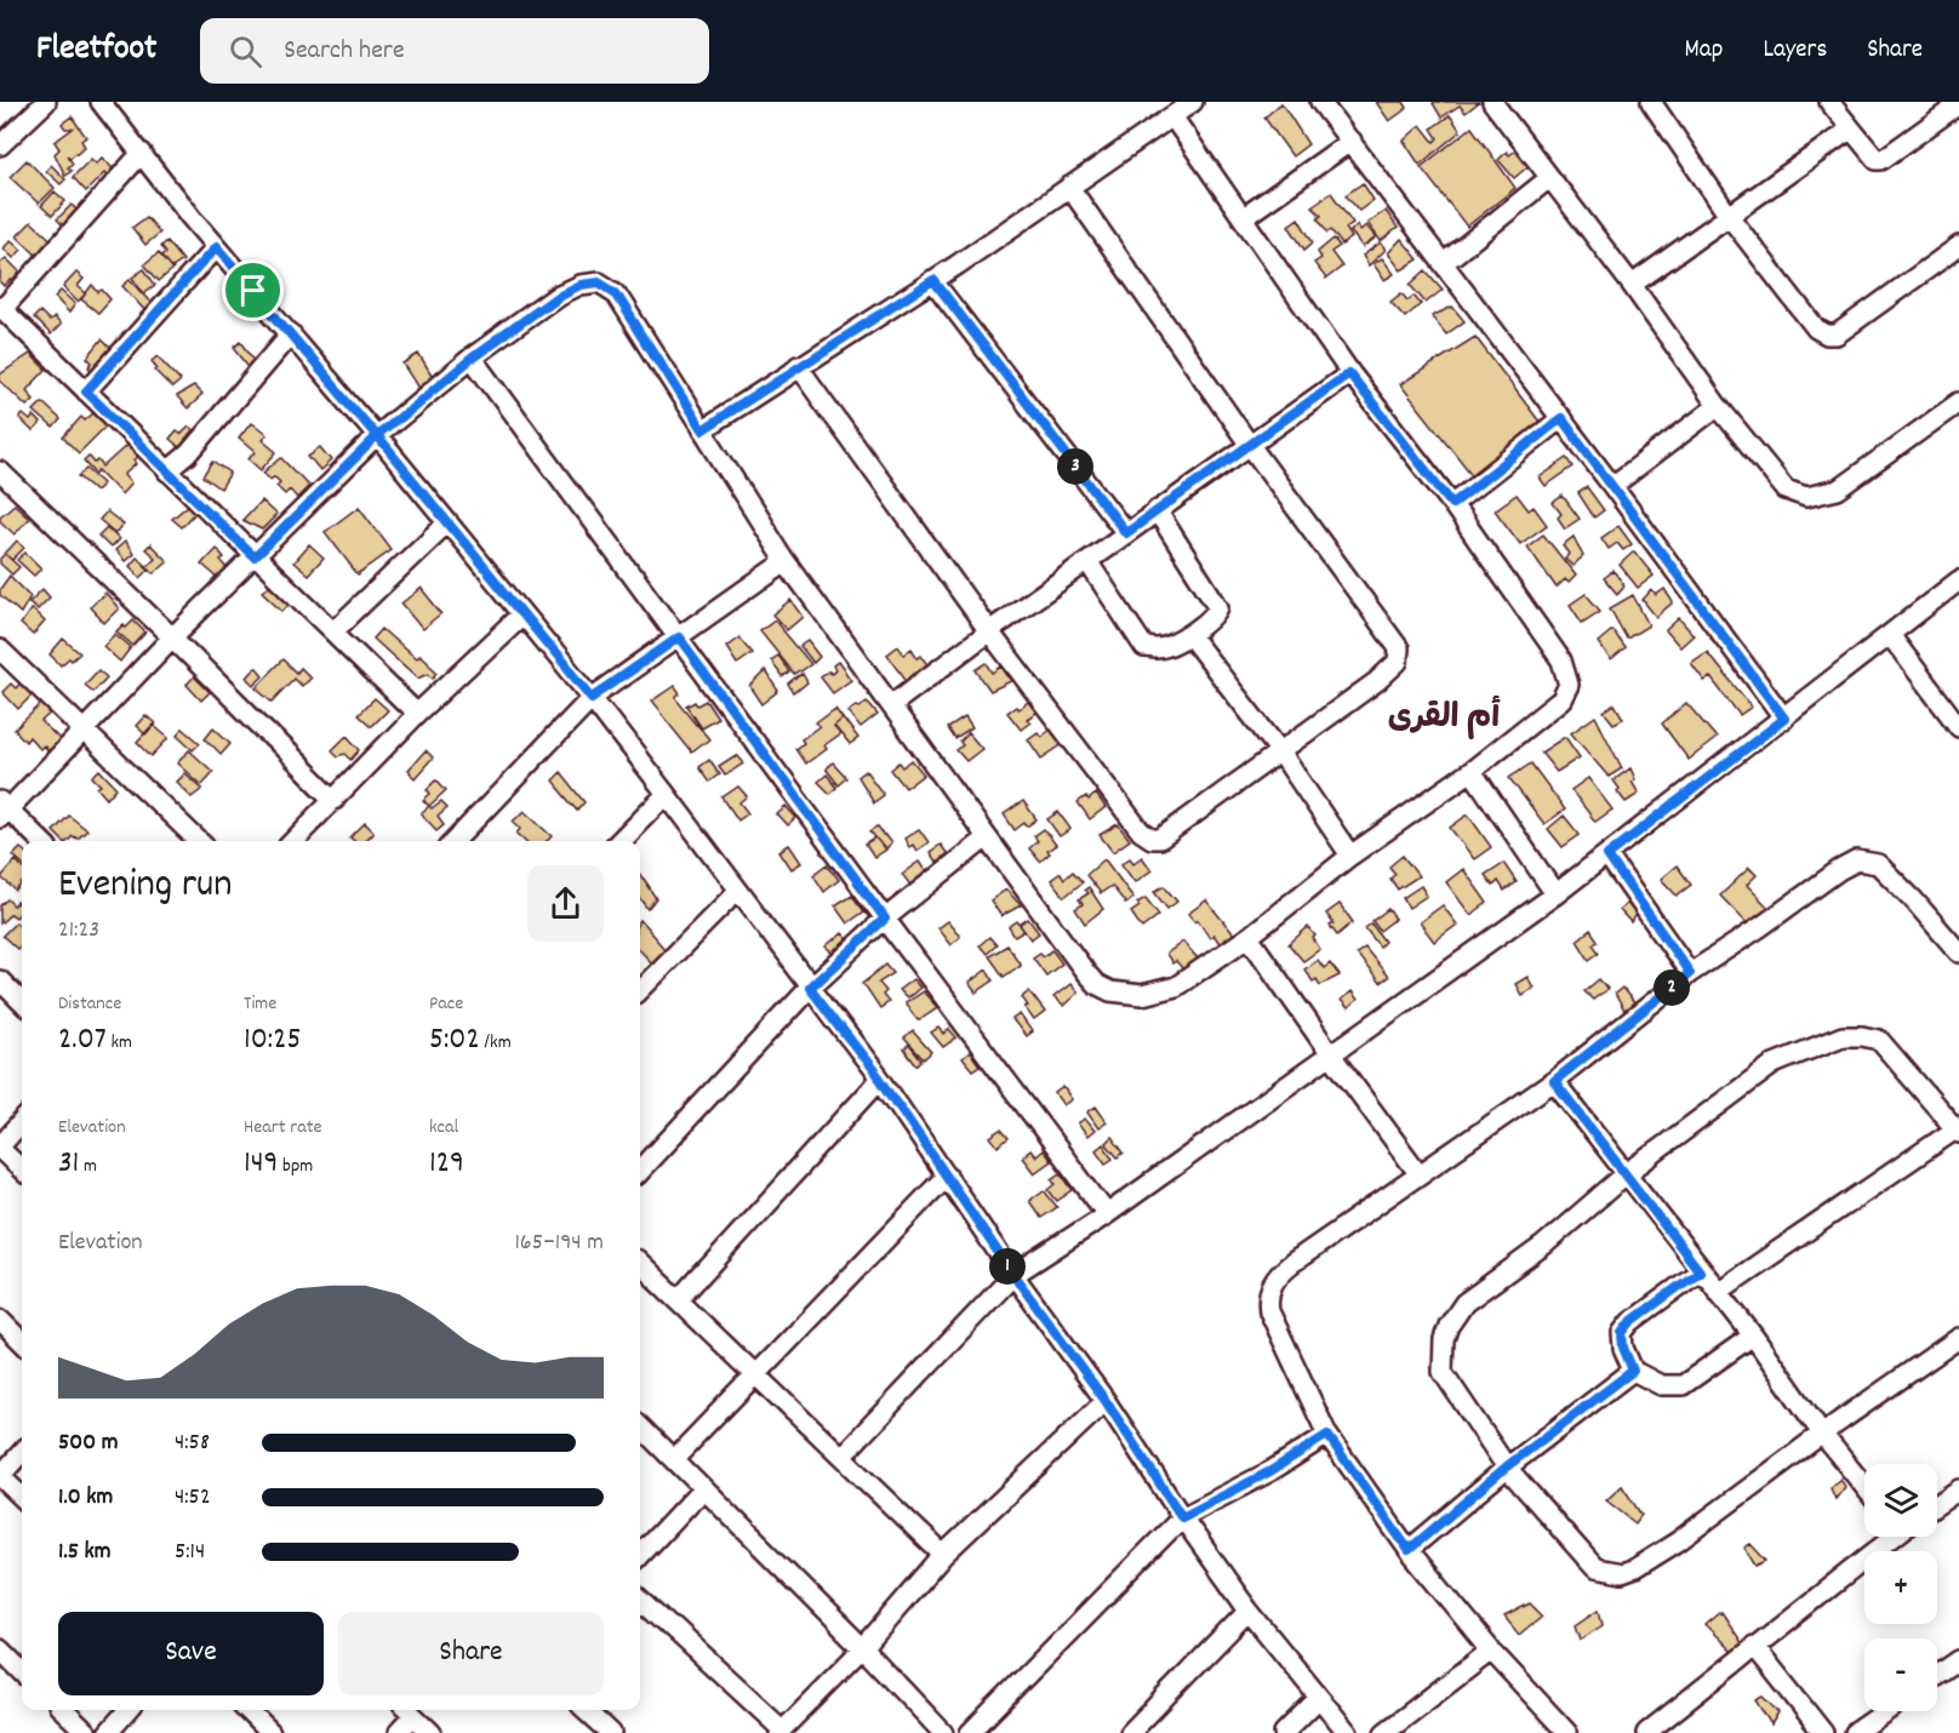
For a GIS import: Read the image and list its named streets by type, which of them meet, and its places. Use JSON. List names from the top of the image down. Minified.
{"districts":["أم القرى"],"page":{"header":"Fleetfoot","search":"Search here","nav":["Map","Layers","Share"],"pins":["3","2","1"],"heading":["Evening run","21:23"],"stats":[["Distance","2.07 km"],["Time","10:25"],["Pace","5:02 /km"],["Elevation","31 m"],["Heart rate","149 bpm"],["kcal","129"]],"chart":["Elevation","165–194 m"],"list":[{"name":"500 m","note":"4:58"},{"name":"1.0 km","note":"4:52"},{"name":"1.5 km","note":"5:14"}],"map_buttons":["+","−"],"buttons":["Save","Share"]}}
